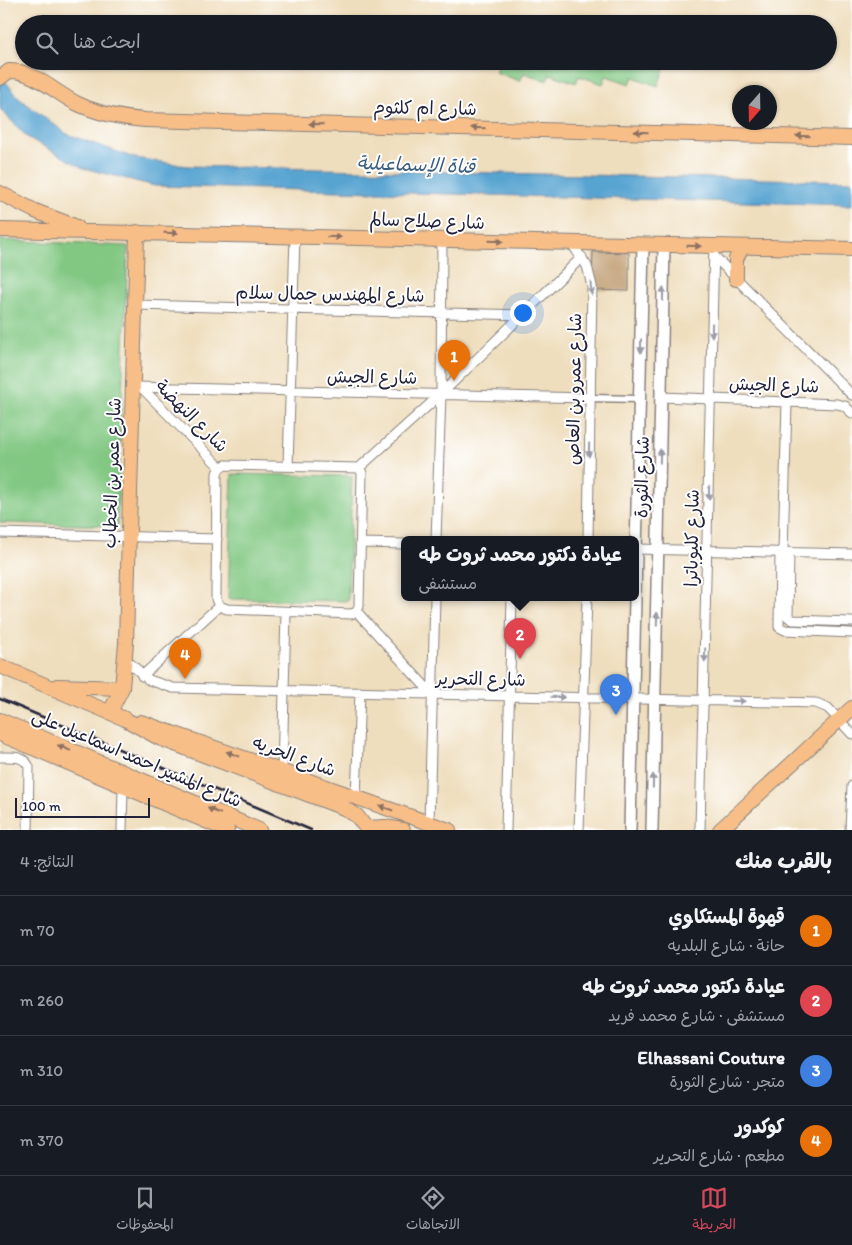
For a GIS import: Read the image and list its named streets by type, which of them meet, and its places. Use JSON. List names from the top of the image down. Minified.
{"streets":{"main road":["شارع ام كلثوم","شارع صلاح سالم","شارع عمر بن الخطاب","شارع الحريه","شارع المشير احمد اسماعيل على"],"street":["شارع المهندس جمال سلام","شارع الجيش","شارع عمرو بن العاص","شارع النهضة","شارع الثورة","شارع كليوباترا","شارع التحرير"]},"crossings":[["شارع صلاح سالم","شارع عمرو بن العاص"],["شارع صلاح سالم","شارع عمر بن الخطاب"],["شارع صلاح سالم","شارع الثورة"],["شارع صلاح سالم","شارع كليوباترا"],["شارع المهندس جمال سلام","شارع عمر بن الخطاب"],["شارع الجيش","شارع عمرو بن العاص"],["شارع الجيش","شارع النهضة"],["شارع الجيش","شارع عمر بن الخطاب"],["شارع الجيش","شارع الثورة"],["شارع الجيش","شارع كليوباترا"],["شارع النهضة","شارع عمر بن الخطاب"],["شارع عمر بن الخطاب","شارع التحرير"],["شارع عمر بن الخطاب","شارع الحريه"],["شارع الثورة","شارع التحرير"],["شارع كليوباترا","شارع التحرير"]],"one_way":["شارع ام كلثوم","شارع صلاح سالم","شارع عمرو بن العاص"],"water":["قناة الإسماعيلية"],"scale_bar":"100 m","north":"bottom","page":{"search":"ابحث هنا","pins":["1","2","4","3"],"popup":["عيادة دكتور محمد ثروت طه","مستشفى"],"scale":"100 m","heading":["بالقرب منك","النتائج: 4"],"list":[{"mark":"1","name":"قهوة المستكاوي","note":"حانة · شارع البلديه","value":"70 m"},{"mark":"2","name":"عيادة دكتور محمد ثروت طه","note":"مستشفى · شارع محمد فريد","value":"260 m"},{"mark":"3","name":"Elhassani Couture","note":"متجر · شارع الثورة","value":"310 m"},{"mark":"4","name":"كوكدور","note":"مطعم · شارع التحرير","value":"370 m"}],"nav":["الخريطة","الاتجاهات","المحفوظات"]}}
